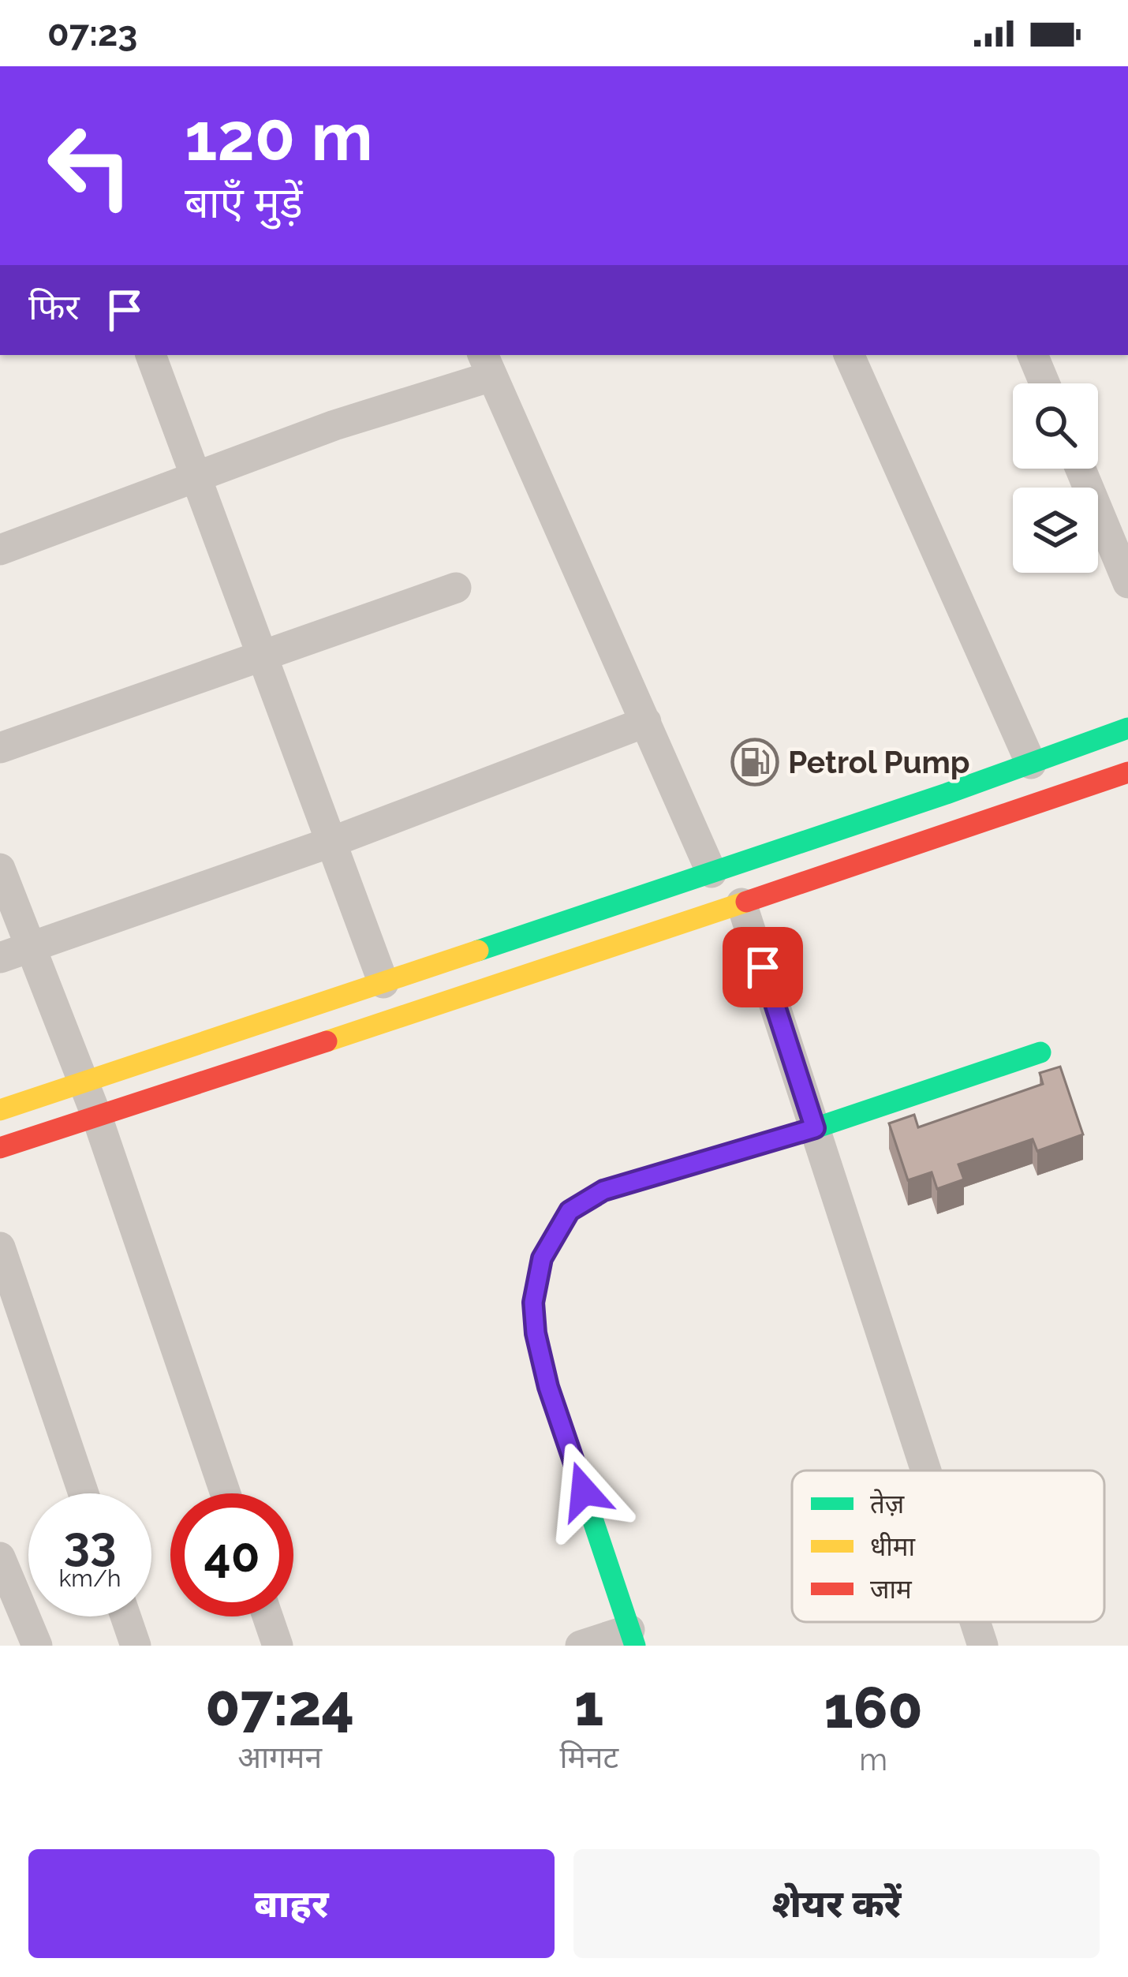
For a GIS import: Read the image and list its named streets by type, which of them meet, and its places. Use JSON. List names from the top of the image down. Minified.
{"places":{"fuel station":["Petrol Pump"]},"legend":["तेज़","धीमा","जाम"],"page":{"status":"07:23","turn":["120 m","बाएँ मुड़ें"],"then":"फिर","speed":"33 km/h","limit":"40","eta":["07:24","आगमन","1","मिनट","160","m"],"buttons":["बाहर","शेयर करें"]}}
